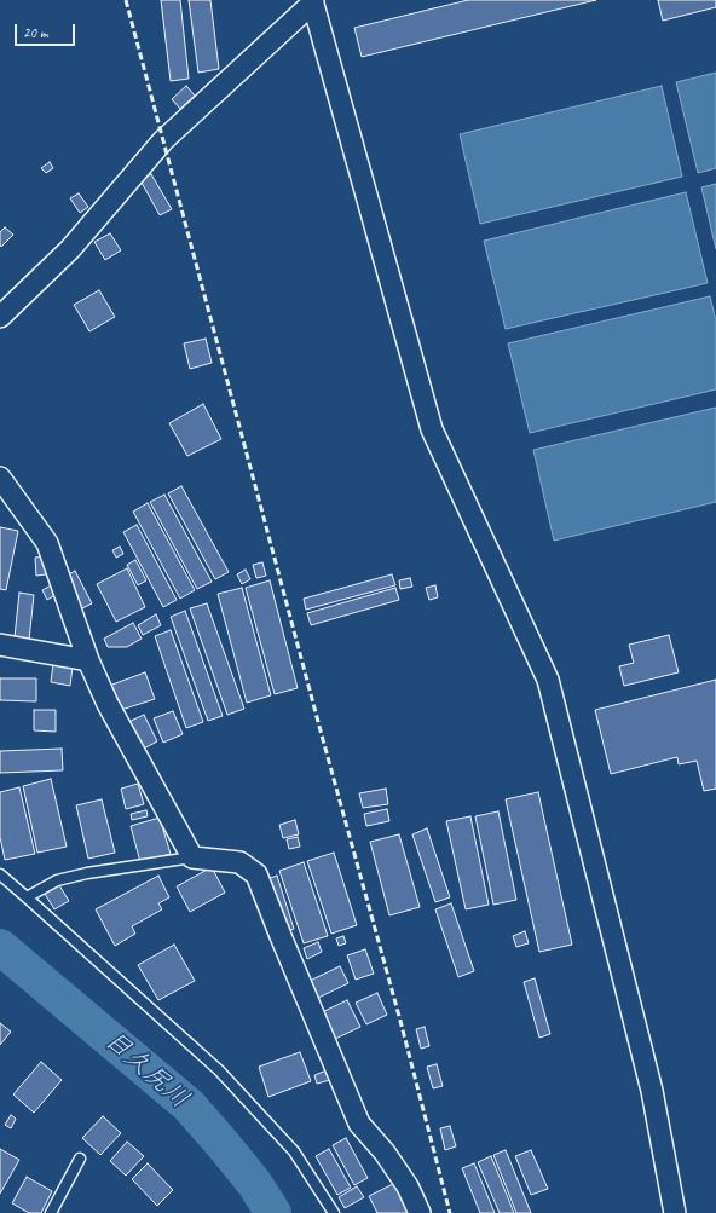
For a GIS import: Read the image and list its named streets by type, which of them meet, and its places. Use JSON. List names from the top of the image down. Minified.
{"water":["目久尻川"],"scale_bar":"20 m"}
